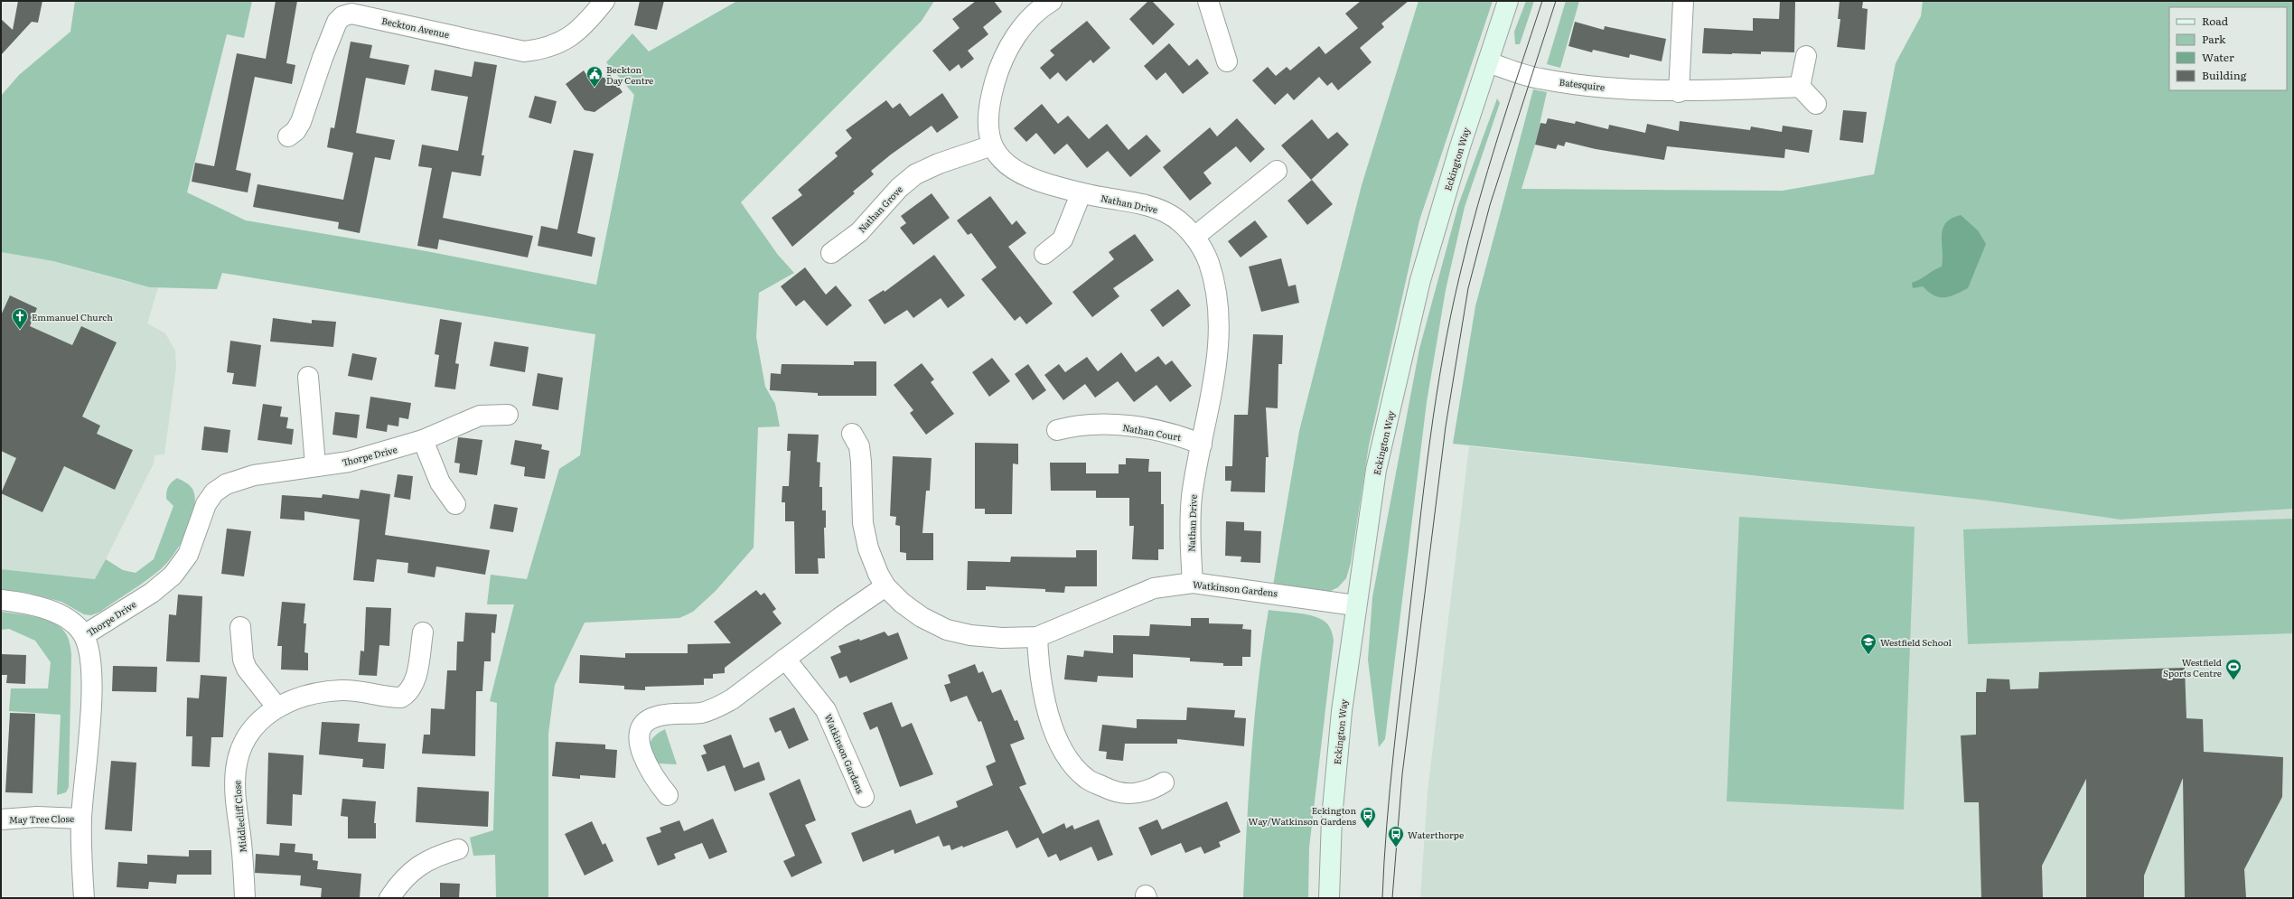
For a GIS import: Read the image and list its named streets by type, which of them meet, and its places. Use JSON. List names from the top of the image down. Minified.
{"streets":{"main road":["Eckington Way"],"street":["Beckton Avenue","Batesquire","Nathan Drive","Nathan Grove","Nathan Court","Thorpe Drive","Watkinson Gardens","Middlecliff Close","May Tree Close"]},"crossings":[["Batesquire","Eckington Way"],["Eckington Way","Watkinson Gardens"],["Nathan Drive","Nathan Grove"],["Nathan Drive","Nathan Court"],["Nathan Drive","Watkinson Gardens"],["Thorpe Drive","May Tree Close"]],"places":{"public building":["Beckton Day Centre"],"church":["Emmanuel Church"],"school or university":["Westfield School"],"sports":["Westfield Sports Centre"],"bus stop":["Eckington Way/Watkinson Gardens","Waterthorpe"]},"legend":["Road","Park","Water","Building"]}
